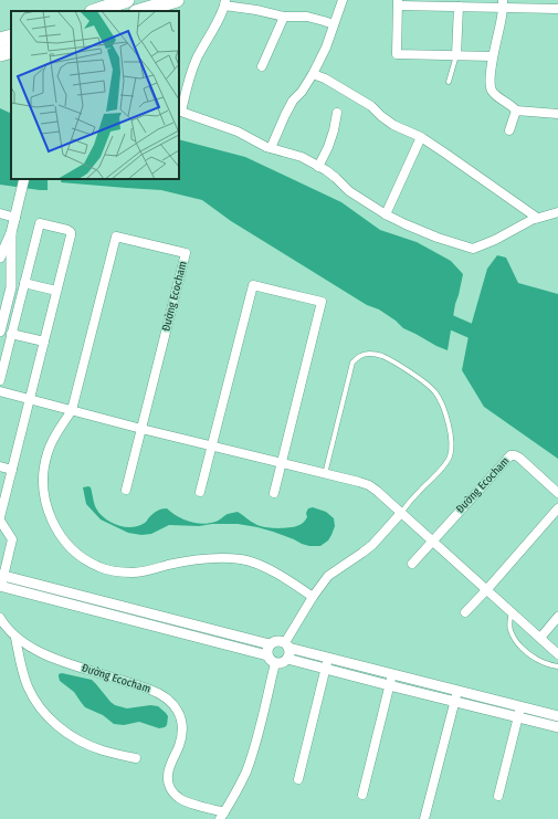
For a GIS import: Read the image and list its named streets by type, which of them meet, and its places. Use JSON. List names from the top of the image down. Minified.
{"streets":{"street":["Đường Ecocham"]}}
